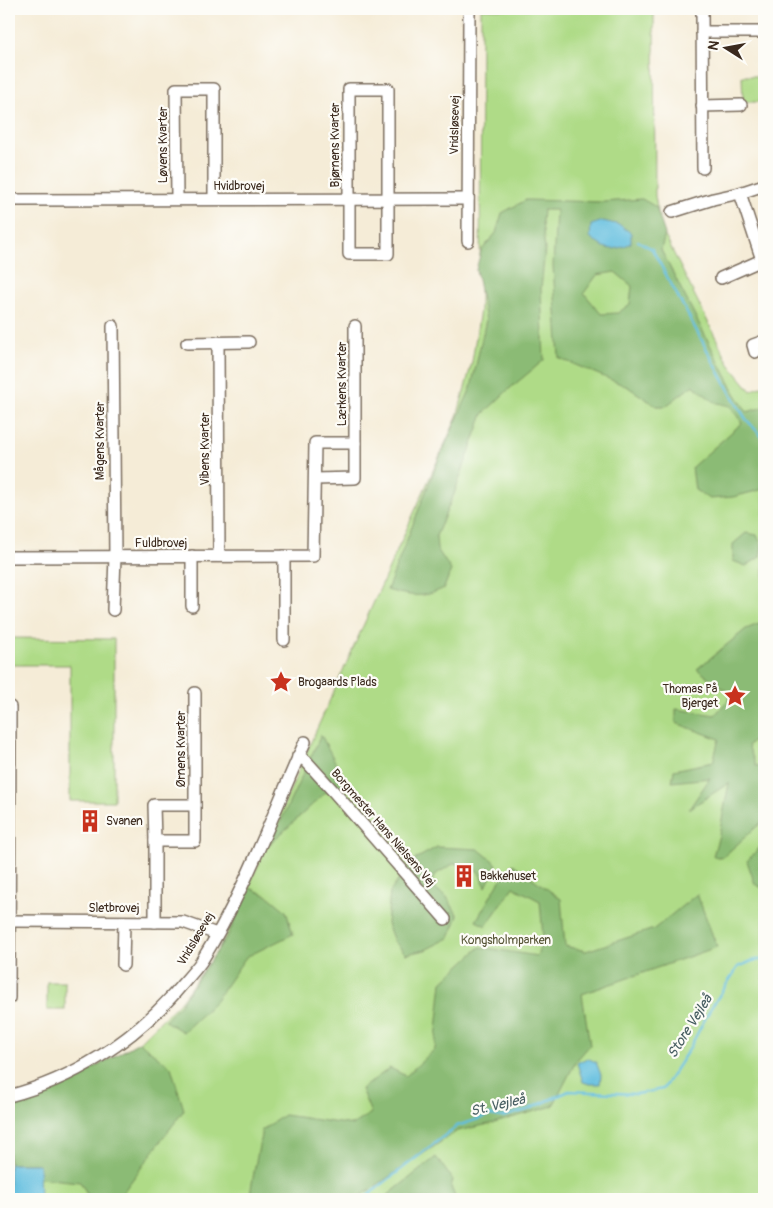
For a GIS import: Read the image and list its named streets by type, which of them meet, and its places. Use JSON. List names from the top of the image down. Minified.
{"streets":{"street":["Vridsløsevej","Løvens Kvarter","Bjørnens Kvarter","Hvidbrovej","Lærkens Kvarter","Mågens Kvarter","Vibens Kvarter","Fuldbrovej","Ørnens Kvarter","Borgmester Hans Nielsens Vej","Sletbrovej"]},"crossings":[["Vridsløsevej","Hvidbrovej"],["Vridsløsevej","Borgmester Hans Nielsens Vej"],["Vridsløsevej","Sletbrovej"],["Løvens Kvarter","Hvidbrovej"],["Bjørnens Kvarter","Hvidbrovej"],["Lærkens Kvarter","Fuldbrovej"],["Mågens Kvarter","Fuldbrovej"],["Vibens Kvarter","Fuldbrovej"],["Ørnens Kvarter","Sletbrovej"]],"water":["Store Vejleå","St. Vejleå"],"parks":["Kongsholmparken"],"places":{"place":["Brogaards Plads","Thomas På Bjerget"],"building":["Svanen","Bakkehuset"]},"north":"left"}
